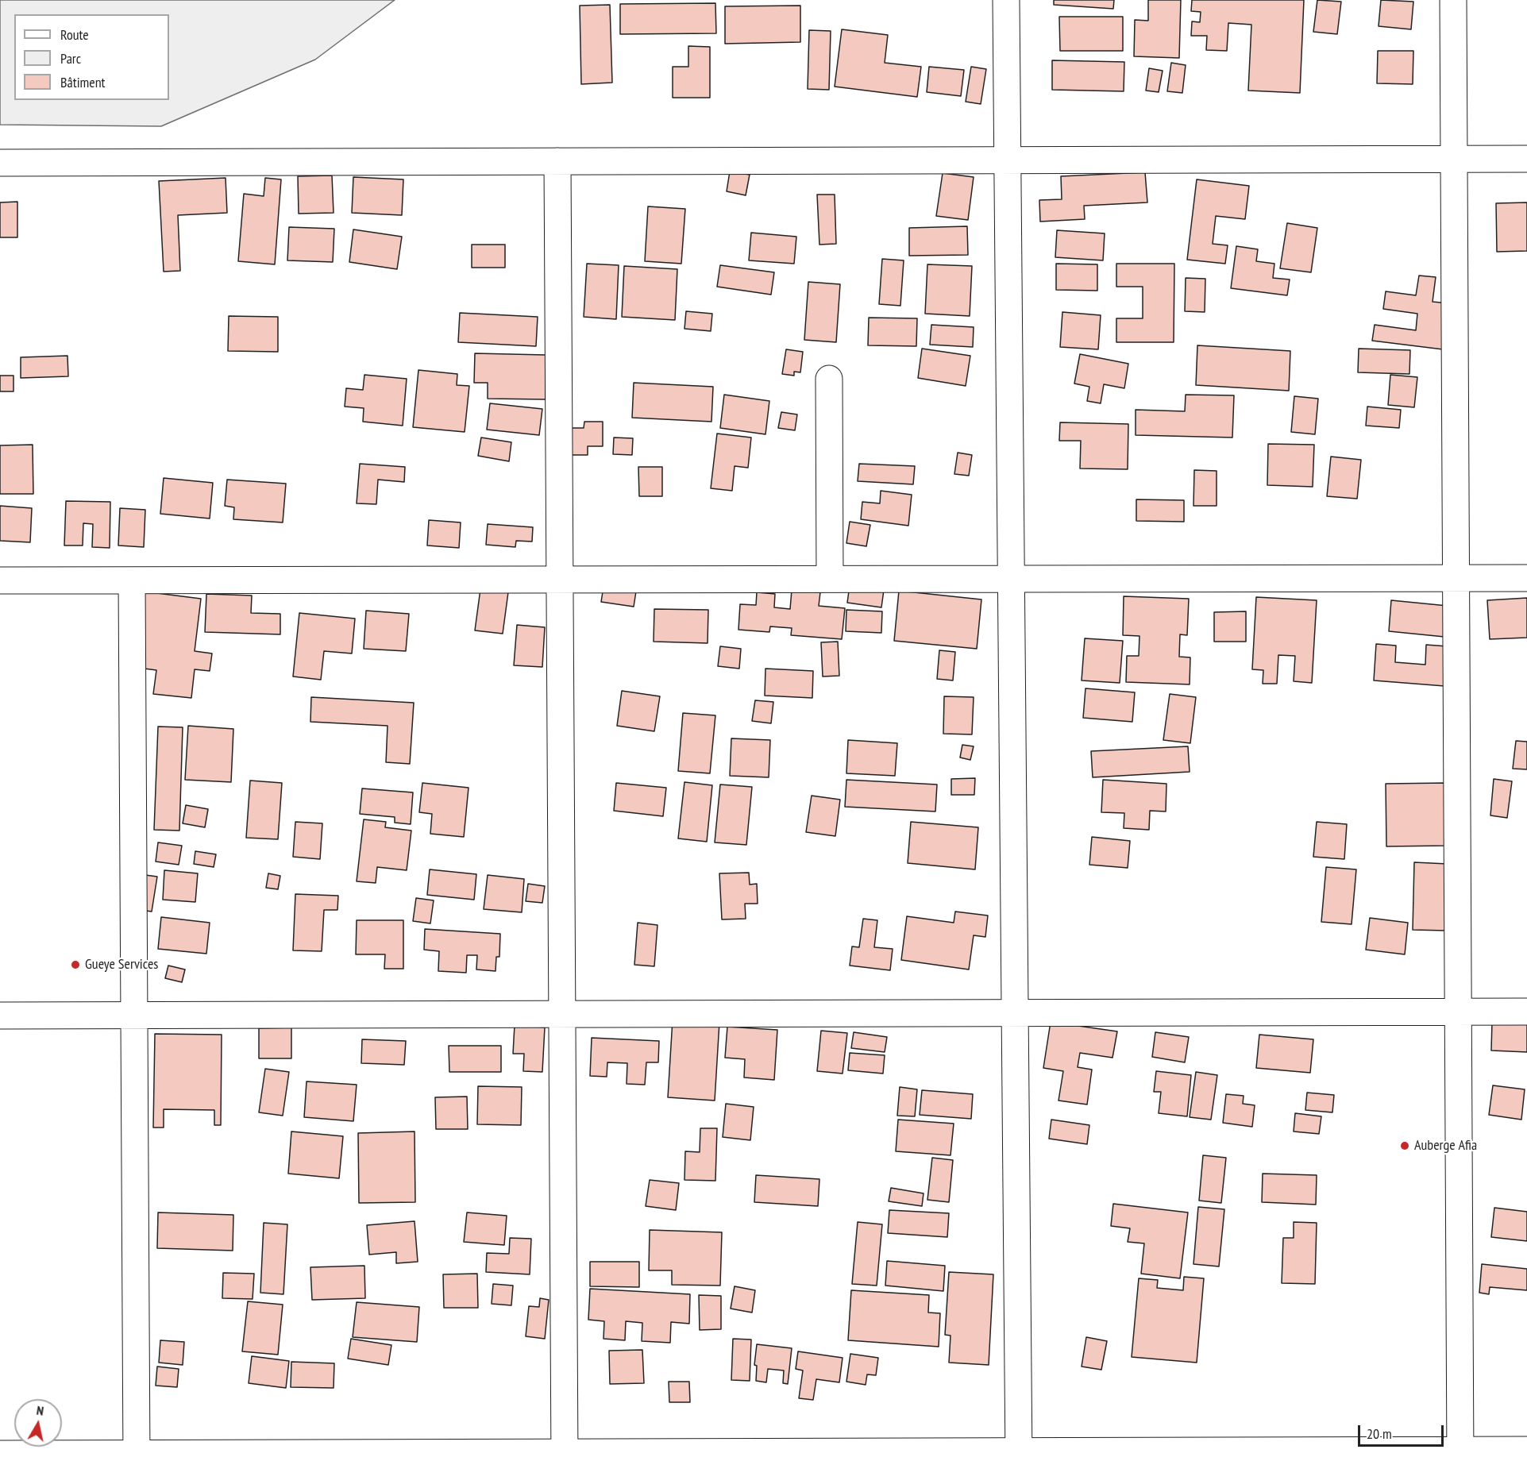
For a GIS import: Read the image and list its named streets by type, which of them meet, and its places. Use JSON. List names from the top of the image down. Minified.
{"places":["Gueye Services","Auberge Afia"],"legend":["Route","Parc","Bâtiment"],"scale_bar":"20 m","north":"top"}
